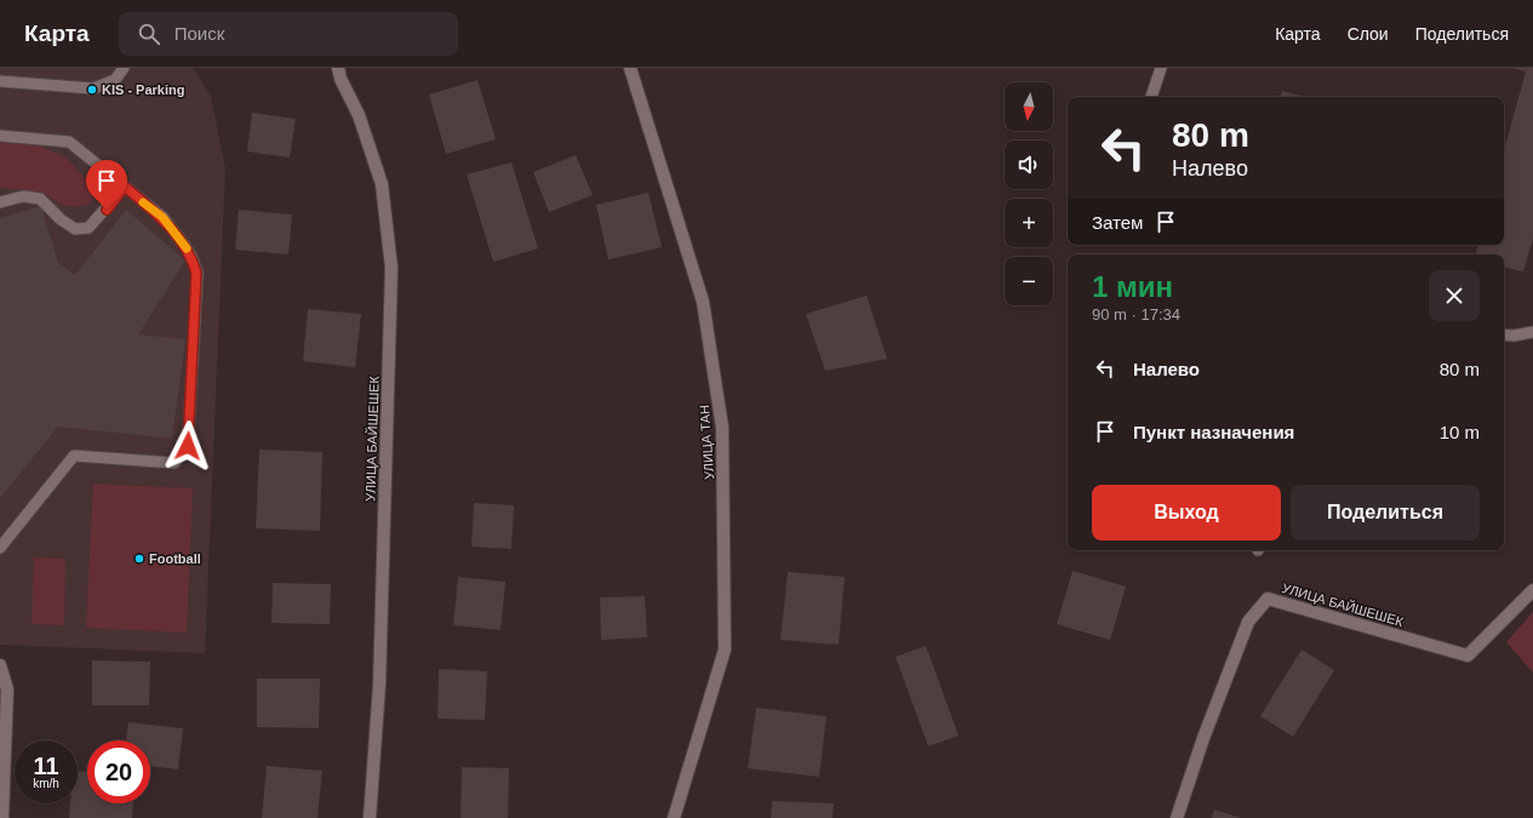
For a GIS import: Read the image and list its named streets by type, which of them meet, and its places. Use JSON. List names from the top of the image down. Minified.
{"streets":{"street":["УЛИЦА БАЙШЕШЕК","УЛИЦА ТАН"]},"places":["KIS - Parking","Football"],"north":"bottom","page":{"header":"Карта","search":"Поиск","nav":["Карта","Слои","Поделиться"],"map_buttons":["+","−"],"turn":["80 m","Налево"],"then":"Затем","heading":["1 мин","90 m · 17:34"],"list":[{"name":"Налево","value":"80 m"},{"name":"Пункт назначения","value":"10 m"}],"buttons":["Выход","Поделиться"],"speed":"11 km/h","limit":"20"}}
